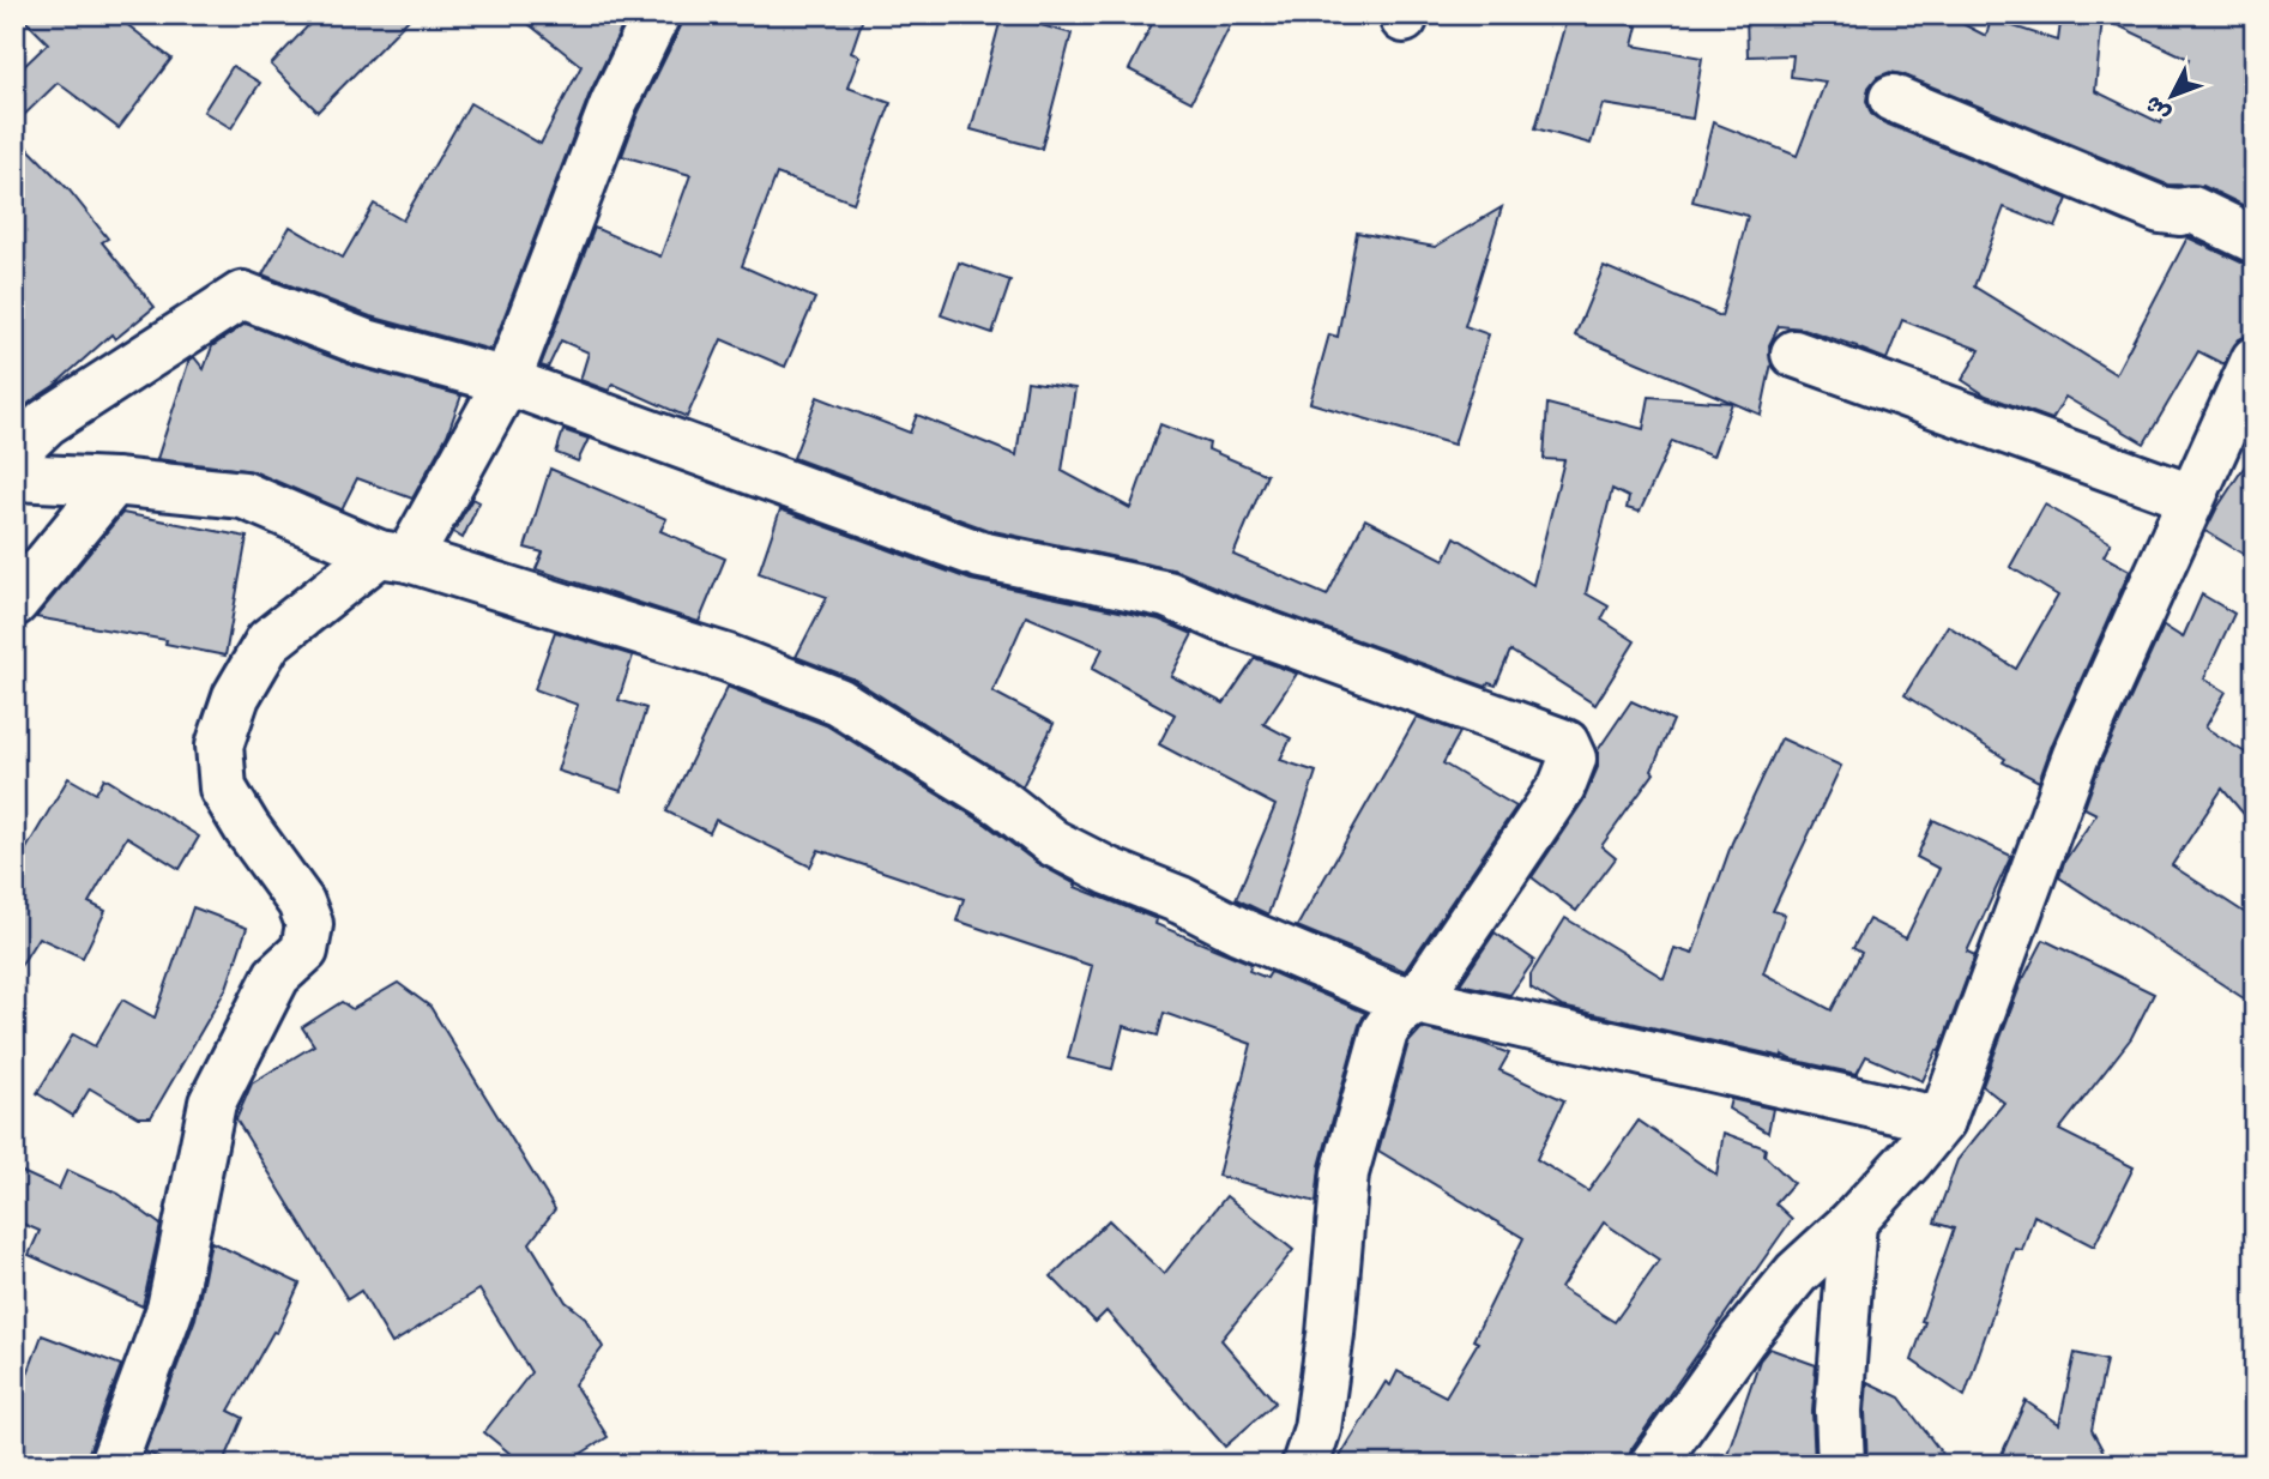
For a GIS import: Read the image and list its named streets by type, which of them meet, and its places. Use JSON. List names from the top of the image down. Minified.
{"north":"bottom left"}
